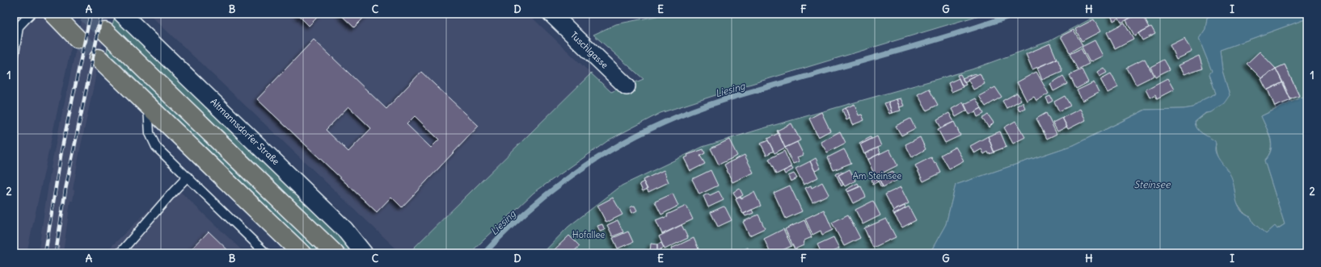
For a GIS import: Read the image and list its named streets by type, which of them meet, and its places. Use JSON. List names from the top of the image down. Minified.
{"streets":{"street":["Tuschlgasse","Altmannsdorfer Straße"]},"water":["Liesing","Steinsee"],"parks":["Am Steinsee","Hofallee"],"grid":{"columns":["A","B","C","D","E","F","G","H","I"],"rows":["1","2"]}}
